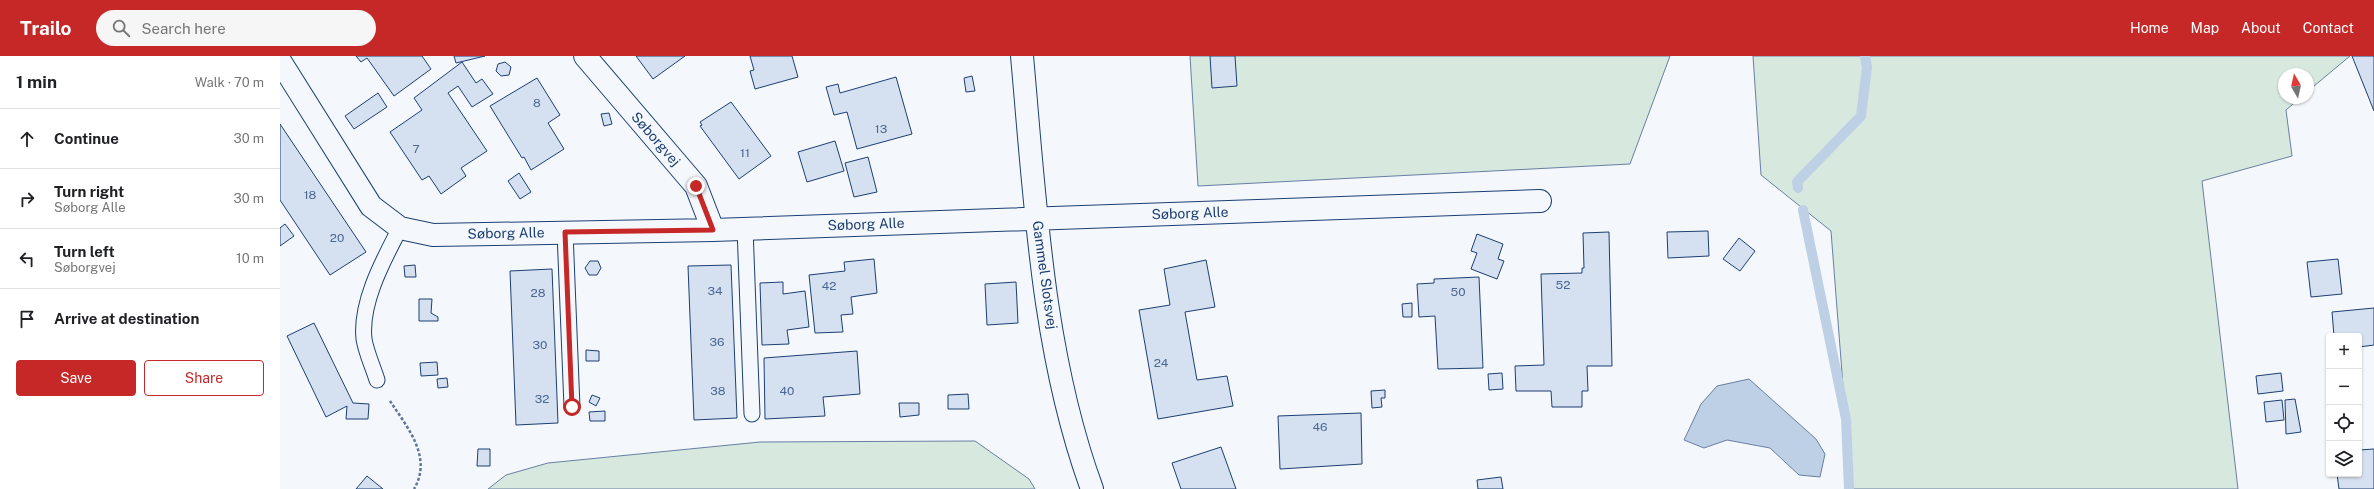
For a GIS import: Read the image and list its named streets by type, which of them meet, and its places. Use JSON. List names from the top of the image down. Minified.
{"streets":{"street":["Søborgvej","Søborg Alle","Gammel Slotsvej"]},"crossings":[["Søborgvej","Søborg Alle"],["Søborg Alle","Gammel Slotsvej"]],"house_numbers":["8","13","7","11","18","20","52","42","34","50","28","36","30","24","38","40","32","46"],"north":"top","page":{"header":"Trailo","search":"Search here","nav":["Home","Map","About","Contact"],"heading":["1 min","Walk · 70 m"],"list":[["Continue","30 m"],["Turn right","Søborg Alle","30 m"],["Turn left","Søborgvej","10 m"],"Arrive at destination"],"map_buttons":["+","−"],"buttons":["Save","Share"]}}
